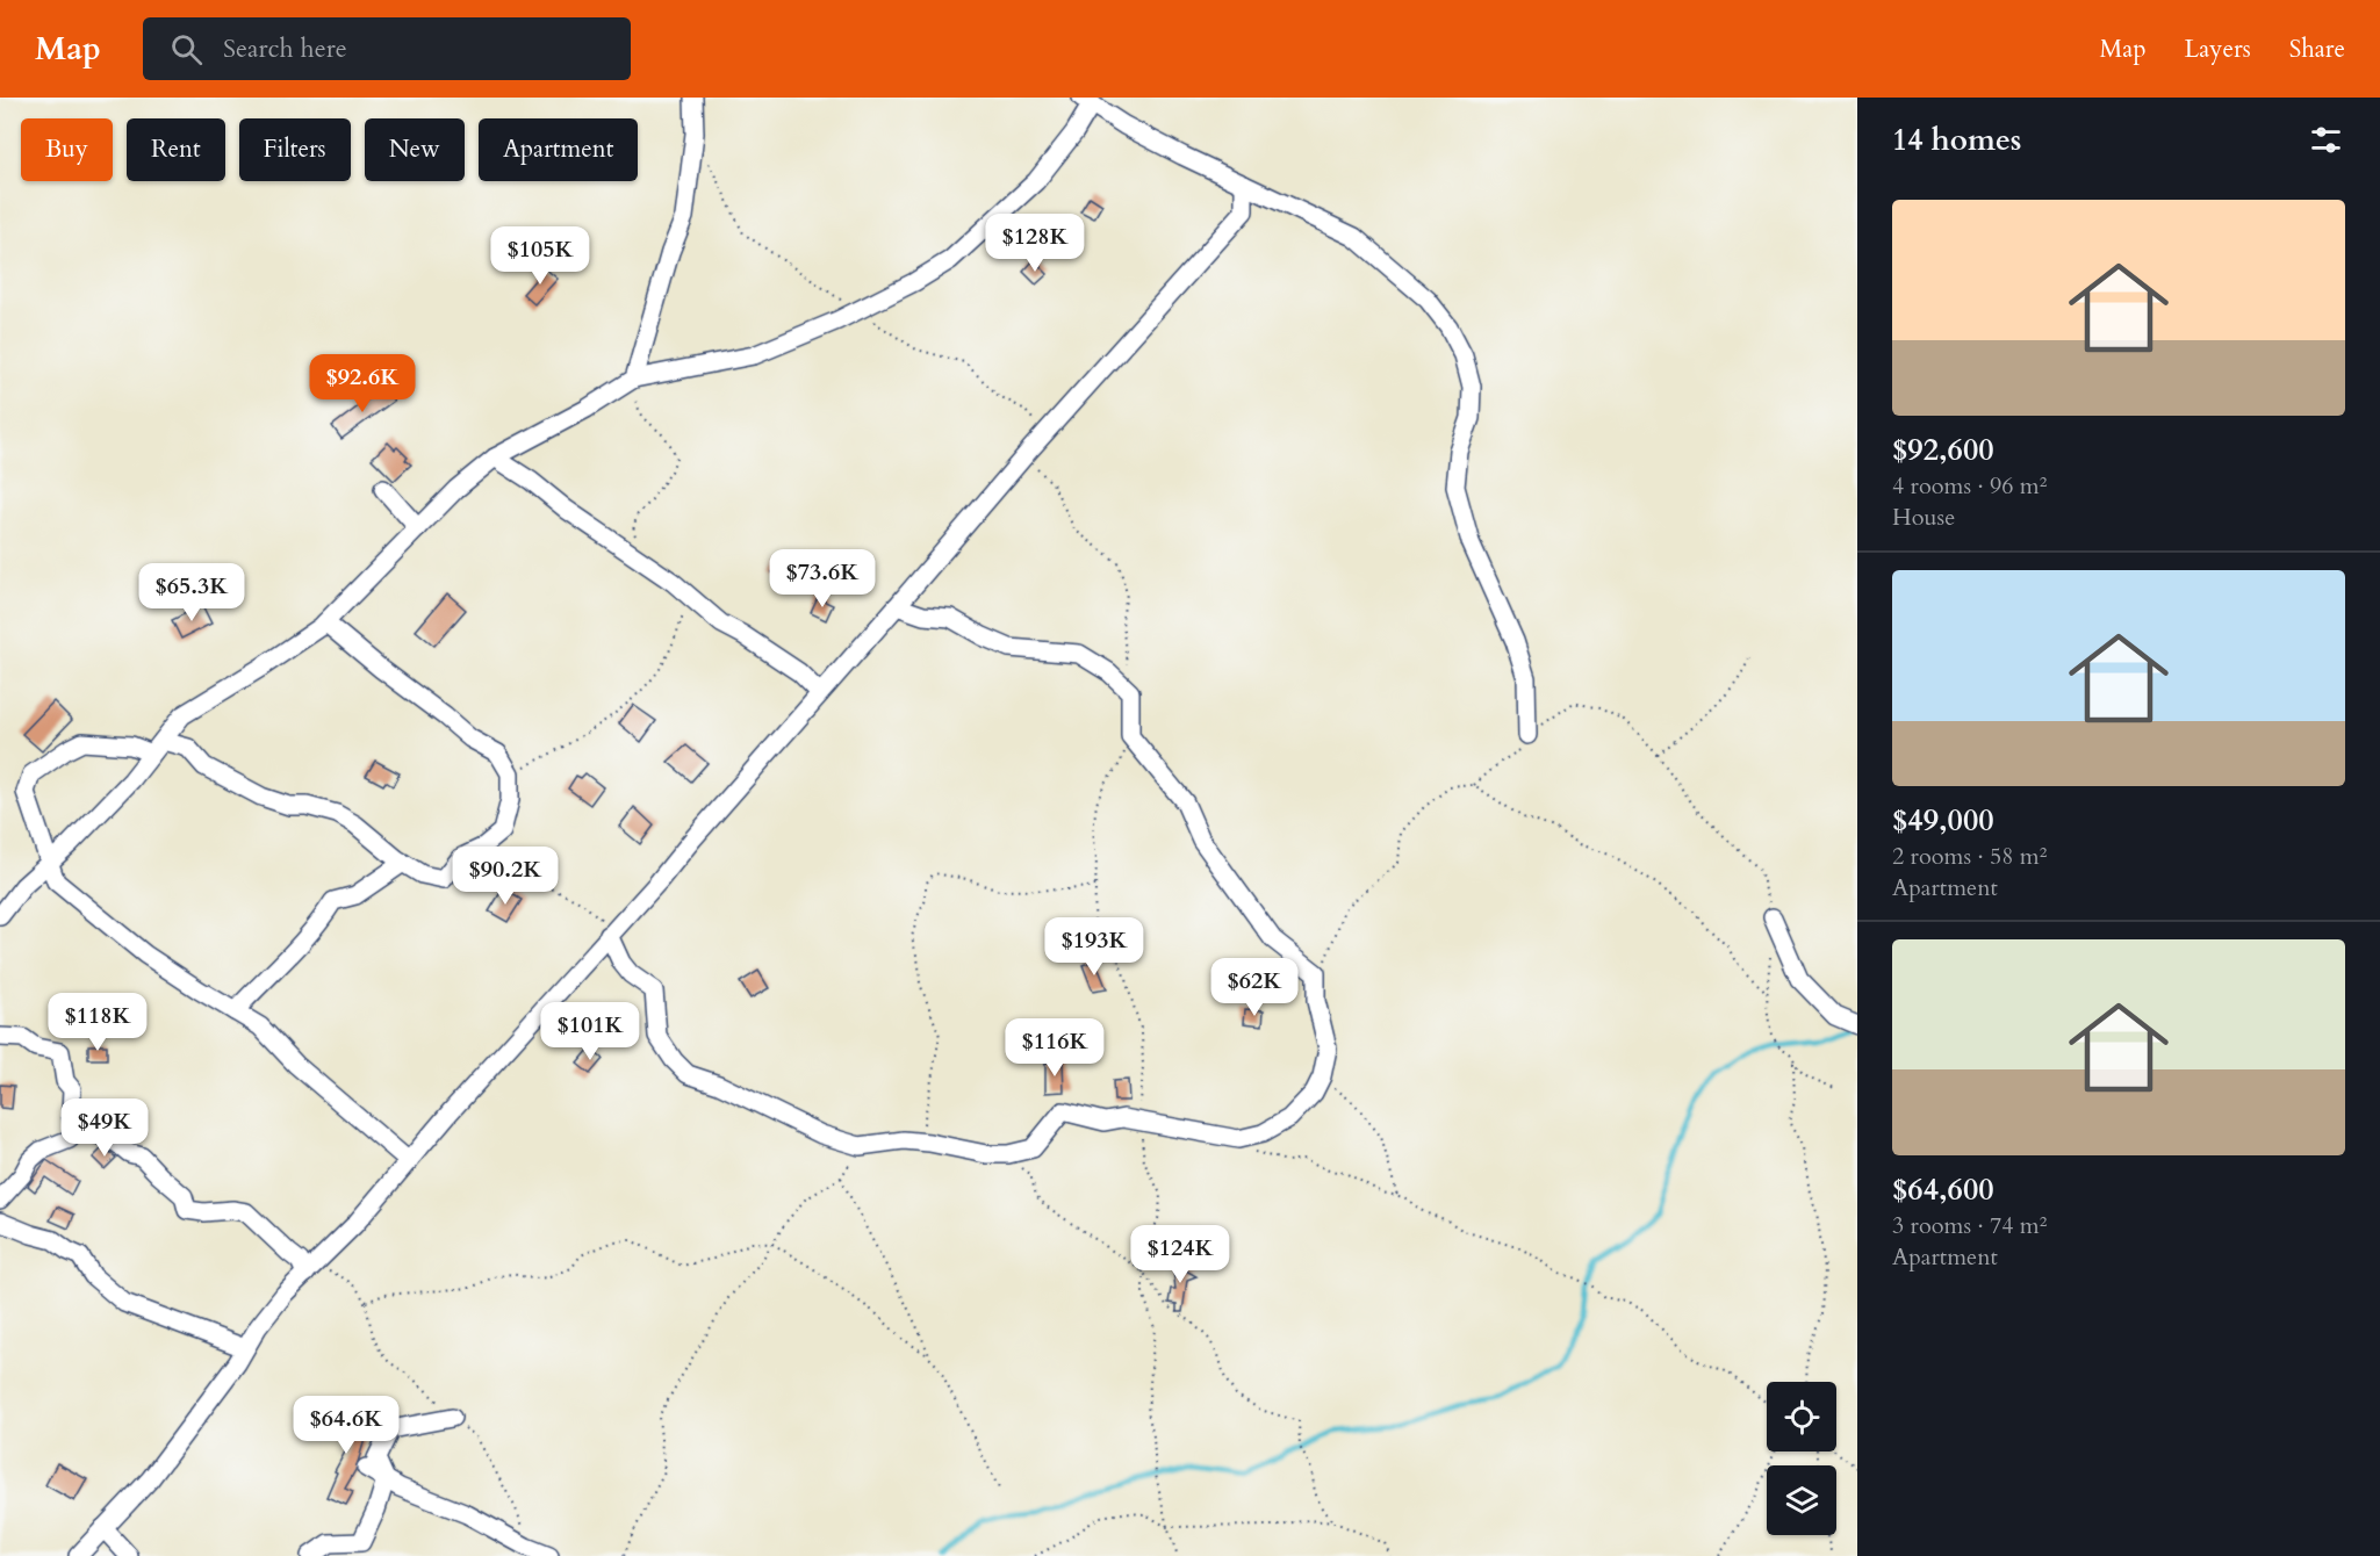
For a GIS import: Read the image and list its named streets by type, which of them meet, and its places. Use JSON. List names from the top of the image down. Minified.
{"page":{"header":"Map","search":"Search here","nav":["Map","Layers","Share"],"heading":"14 homes","chip":["Buy","Rent","Filters","New","Apartment"],"list":[{"name":"$92,600","note":"4 rooms · 96 m² · House"},{"name":"$49,000","note":"2 rooms · 58 m² · Apartment"},{"name":"$64,600","note":"3 rooms · 74 m² · Apartment"}],"price":["$128K","$105K","$92.6K","$73.6K","$65.3K","$90.2K","$193K","$62K","$118K","$101K","$116K","$49K","$124K","$64.6K"]}}
